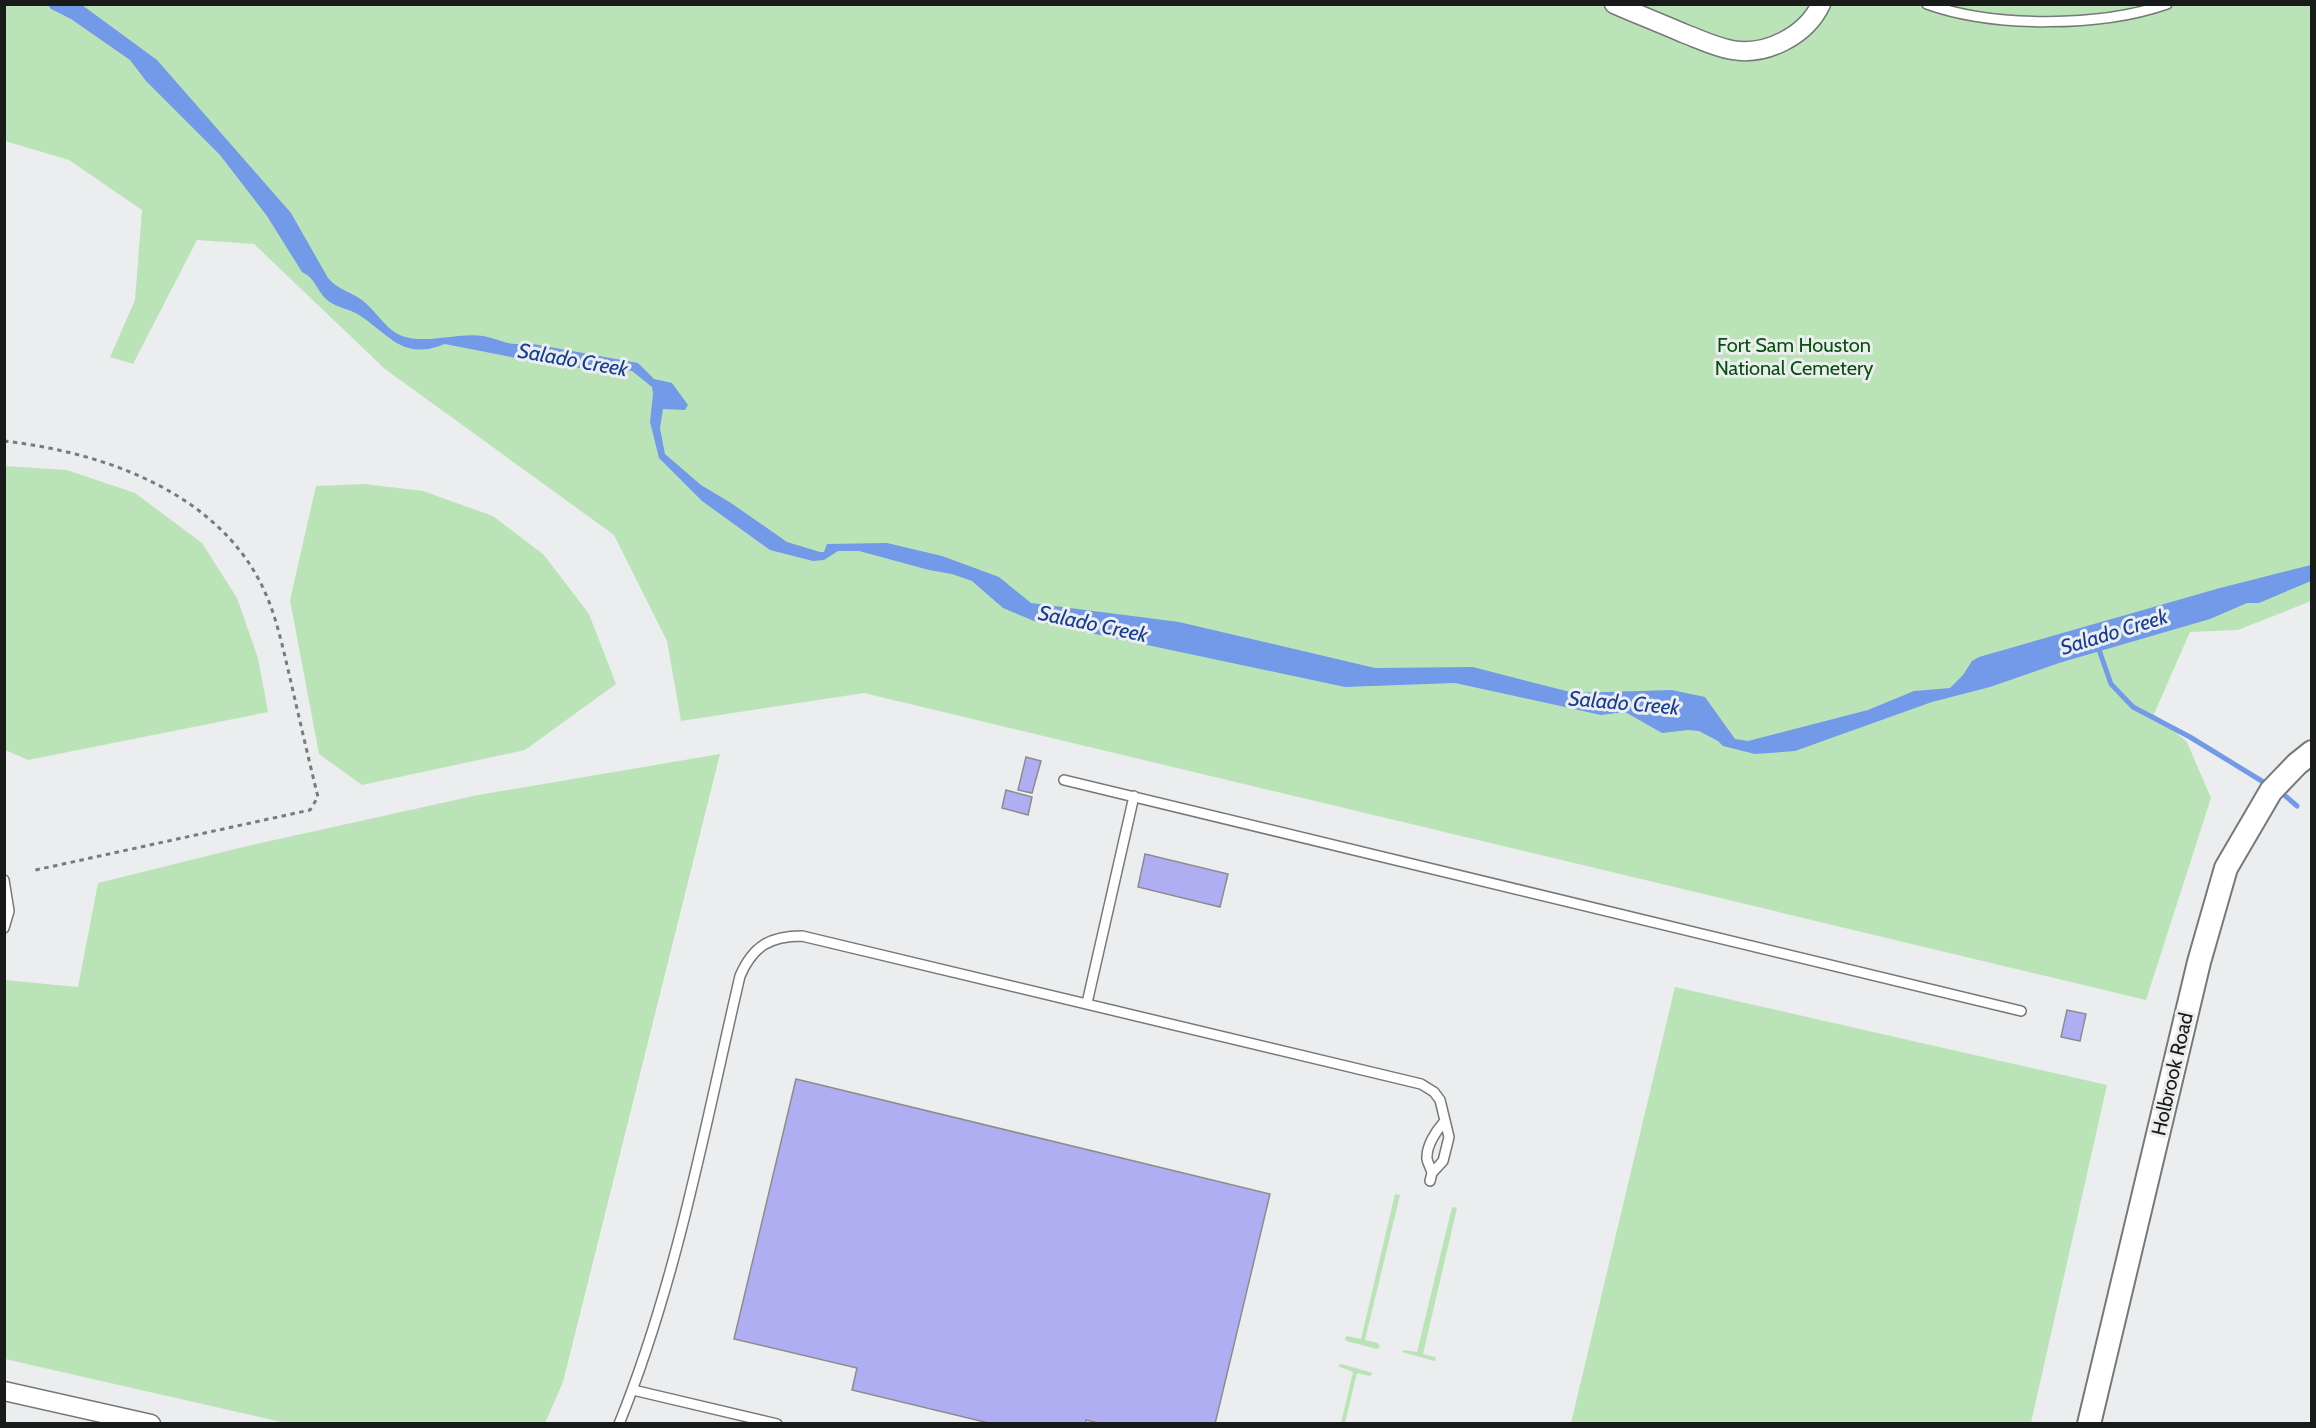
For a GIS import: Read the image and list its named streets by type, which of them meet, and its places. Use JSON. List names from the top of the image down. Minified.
{"streets":{"street":["Holbrook Road"]},"water":["Salado Creek"],"parks":["Fort Sam Houston National Cemetery"]}
